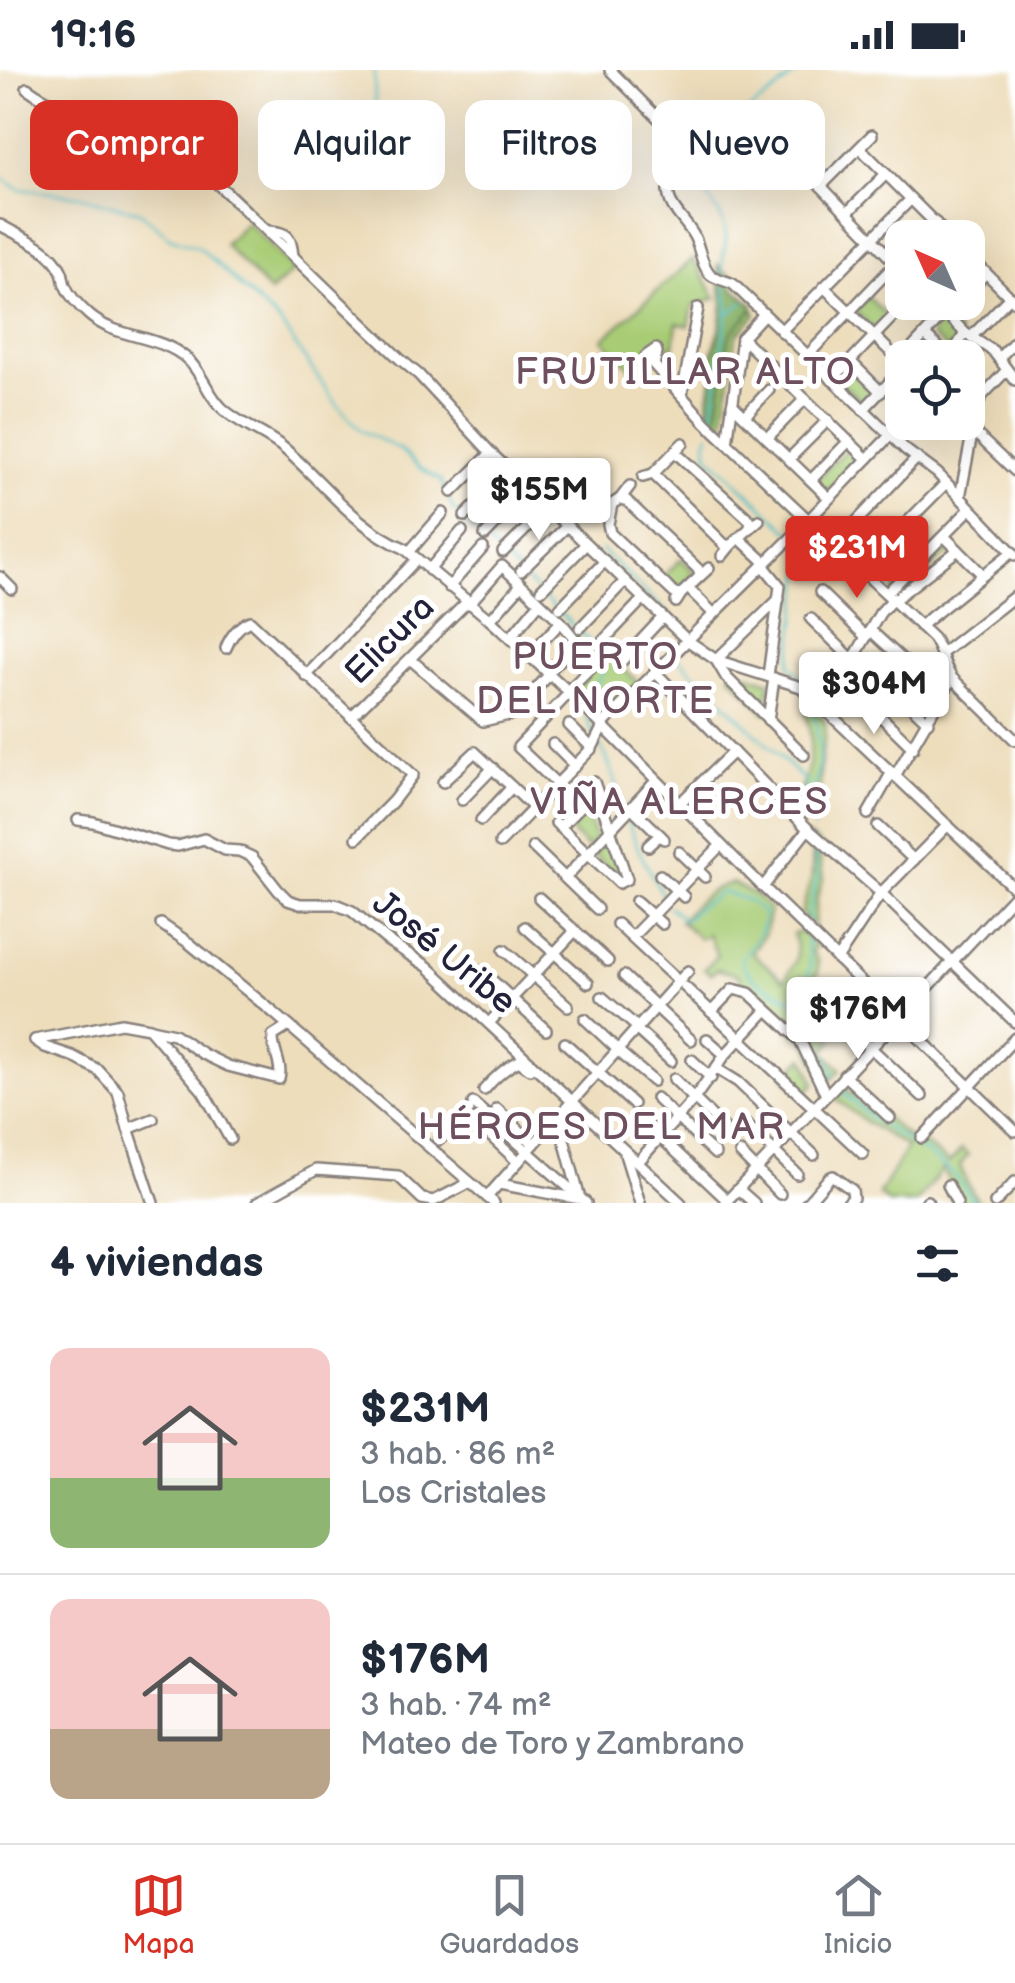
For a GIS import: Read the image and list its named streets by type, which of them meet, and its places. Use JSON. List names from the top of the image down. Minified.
{"streets":{"street":["Elicura","José Uribe"]},"districts":["FRUTILLAR ALTO","PUERTO DEL NORTE","VIÑA ALERCES","HÉROES DEL MAR"],"north":"top left","page":{"status":"19:16","chip":["Comprar","Alquilar","Filtros","Nuevo"],"price":["$155M","$231M","$304M","$176M"],"heading":"4 viviendas","list":[{"name":"$231M","note":"3 hab. · 86 m² · Los Cristales"},{"name":"$176M","note":"3 hab. · 74 m² · Mateo de Toro y Zambrano"}],"tabs":["Mapa","Guardados","Inicio"]}}
